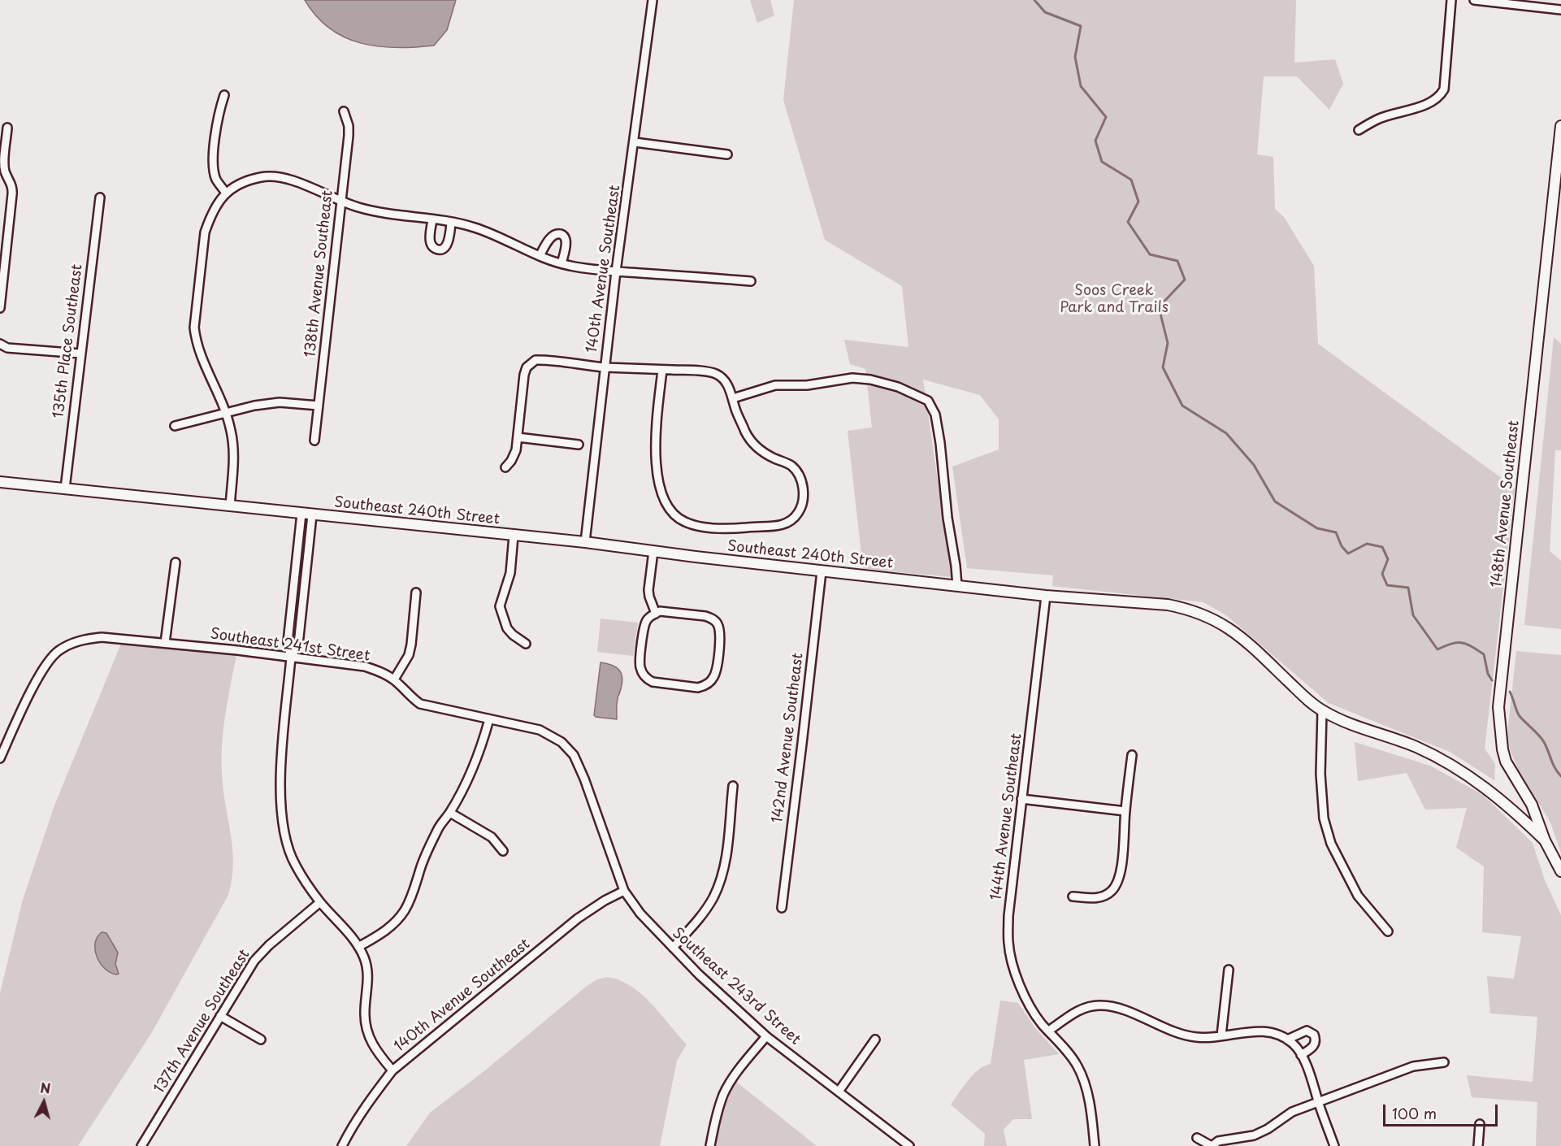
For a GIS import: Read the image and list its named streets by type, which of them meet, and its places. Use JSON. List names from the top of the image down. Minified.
{"streets":{"main road":["148th Avenue Southeast","Southeast 240th Street"],"street":["140th Avenue Southeast","138th Avenue Southeast","135th Place Southeast","Southeast 241st Street","142nd Avenue Southeast","144th Avenue Southeast","Southeast 243rd Street","137th Avenue Southeast"]},"crossings":[["140th Avenue Southeast","Southeast 240th Street"],["140th Avenue Southeast","Southeast 241st Street"],["140th Avenue Southeast","Southeast 243rd Street"],["135th Place Southeast","Southeast 240th Street"],["148th Avenue Southeast","Southeast 240th Street"],["Southeast 240th Street","142nd Avenue Southeast"],["Southeast 240th Street","144th Avenue Southeast"],["Southeast 241st Street","Southeast 243rd Street"]],"parks":["Soos Creek Park and Trails"],"scale_bar":"100 m","north":"top"}
